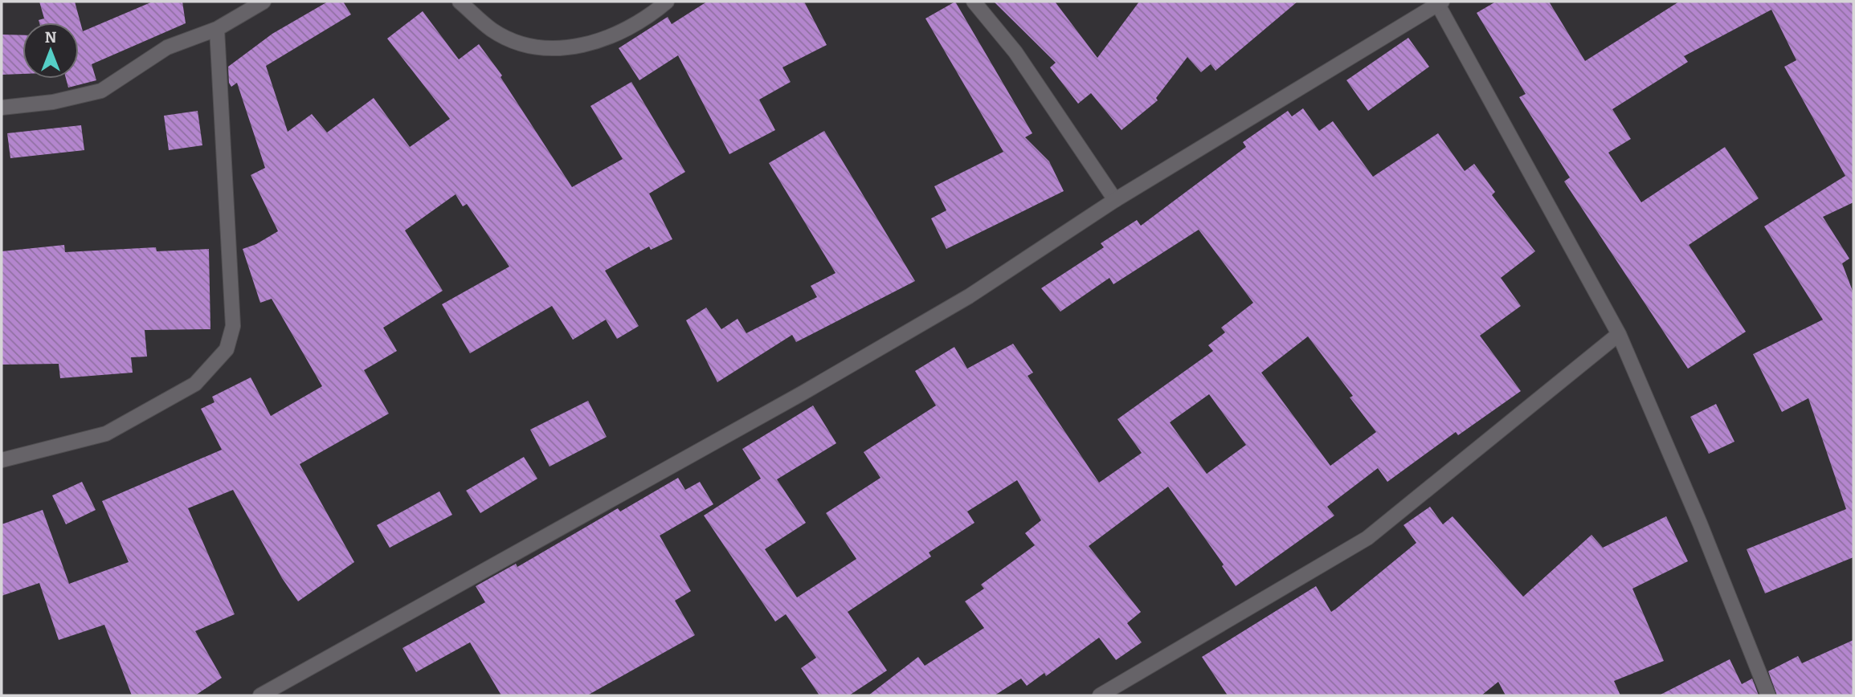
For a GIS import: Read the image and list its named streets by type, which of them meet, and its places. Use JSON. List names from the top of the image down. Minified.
{"north":"top"}
